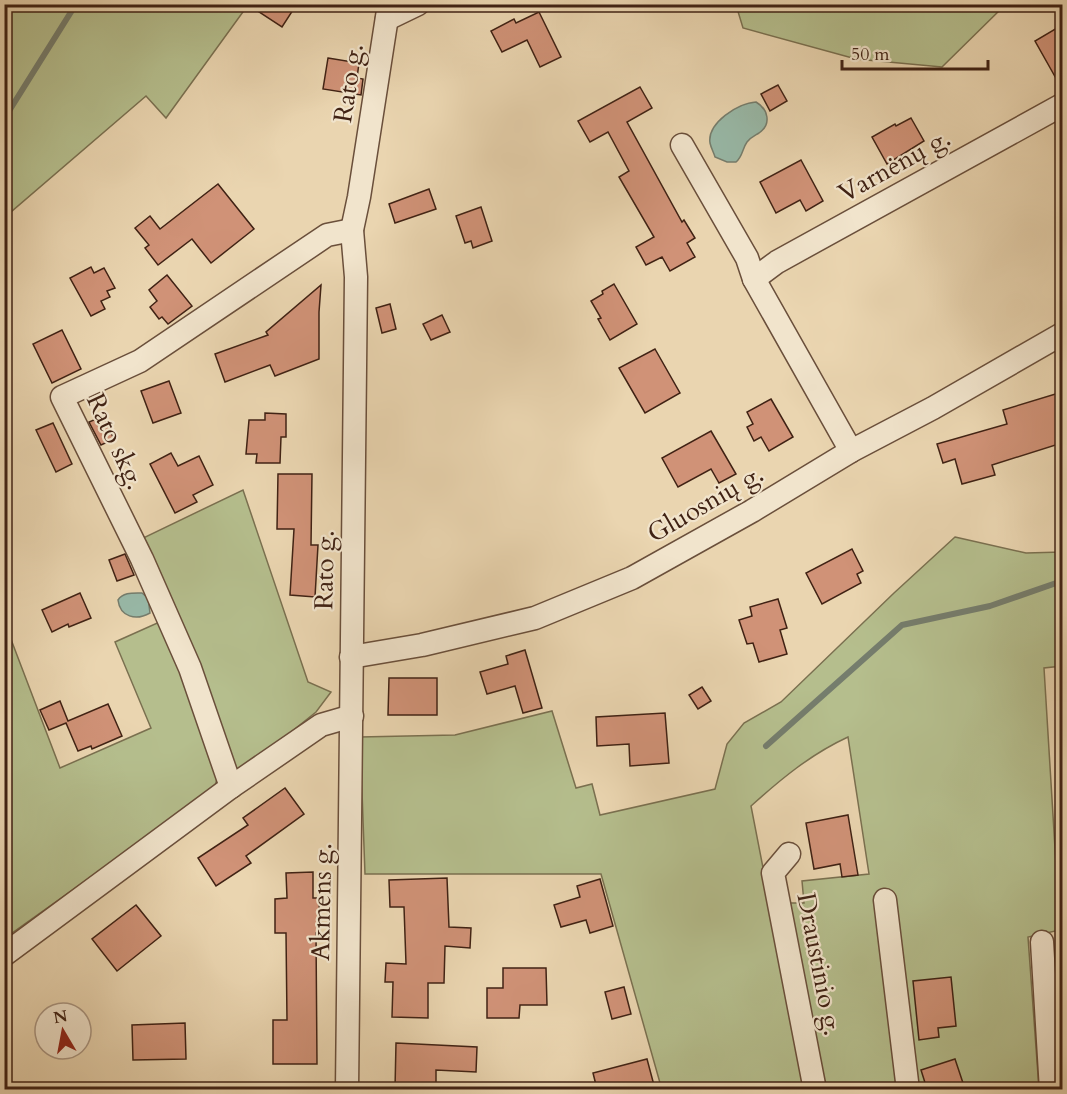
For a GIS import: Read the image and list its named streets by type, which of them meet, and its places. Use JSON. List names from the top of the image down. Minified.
{"streets":{"street":["Rato g.","Varnėnų g.","Rato skg.","Gluosnių g.","Akmens g.","Draustinio g."]},"crossings":[["Rato g.","Rato skg."],["Rato g.","Gluosnių g."],["Rato g.","Akmens g."]],"scale_bar":"50 m","north":"top"}
